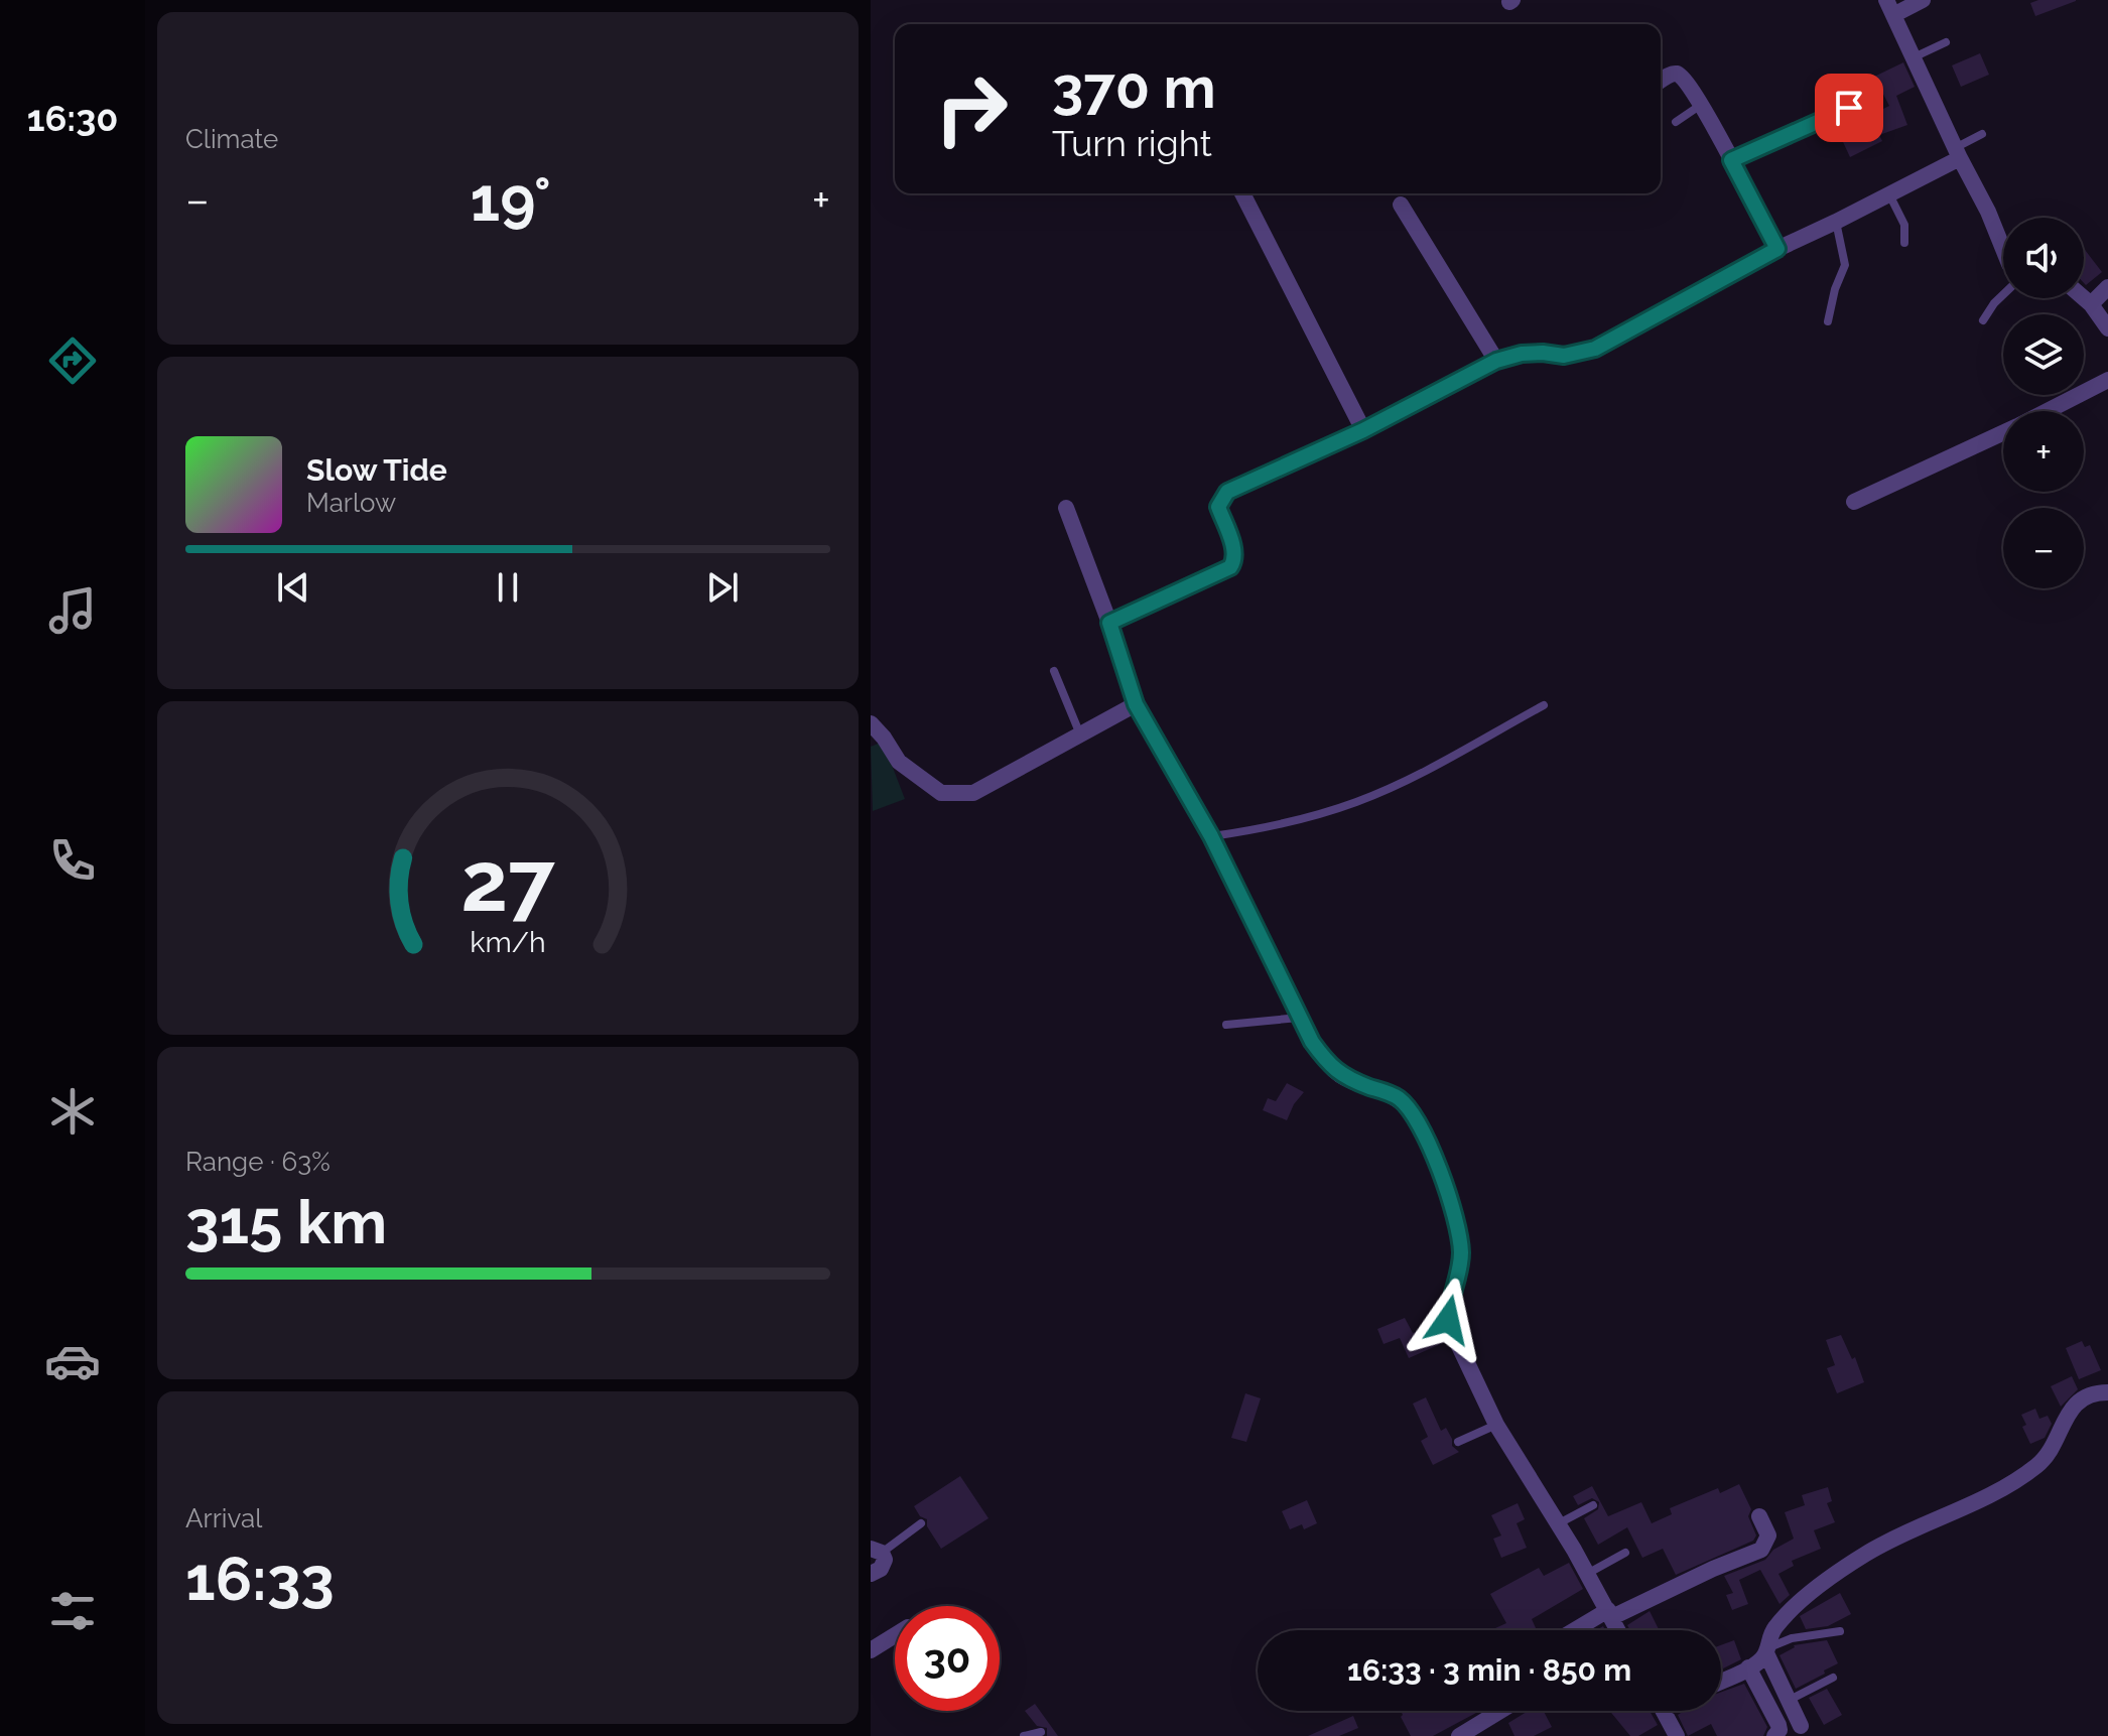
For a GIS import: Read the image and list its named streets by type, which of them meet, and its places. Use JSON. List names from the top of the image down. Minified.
{"page":{"tabs":"16:30","tile":["Climate",["Range · 63%","315 km"],["Arrival","16:33"]],"turn":["370 m","Turn right"],"heat":["−","19°","+"],"map_buttons":["+","−"],"song":["Slow Tide","Marlow"],"limit":"30","trip":"16:33 · 3 min · 850 m","gauge":["27","km/h"]}}
